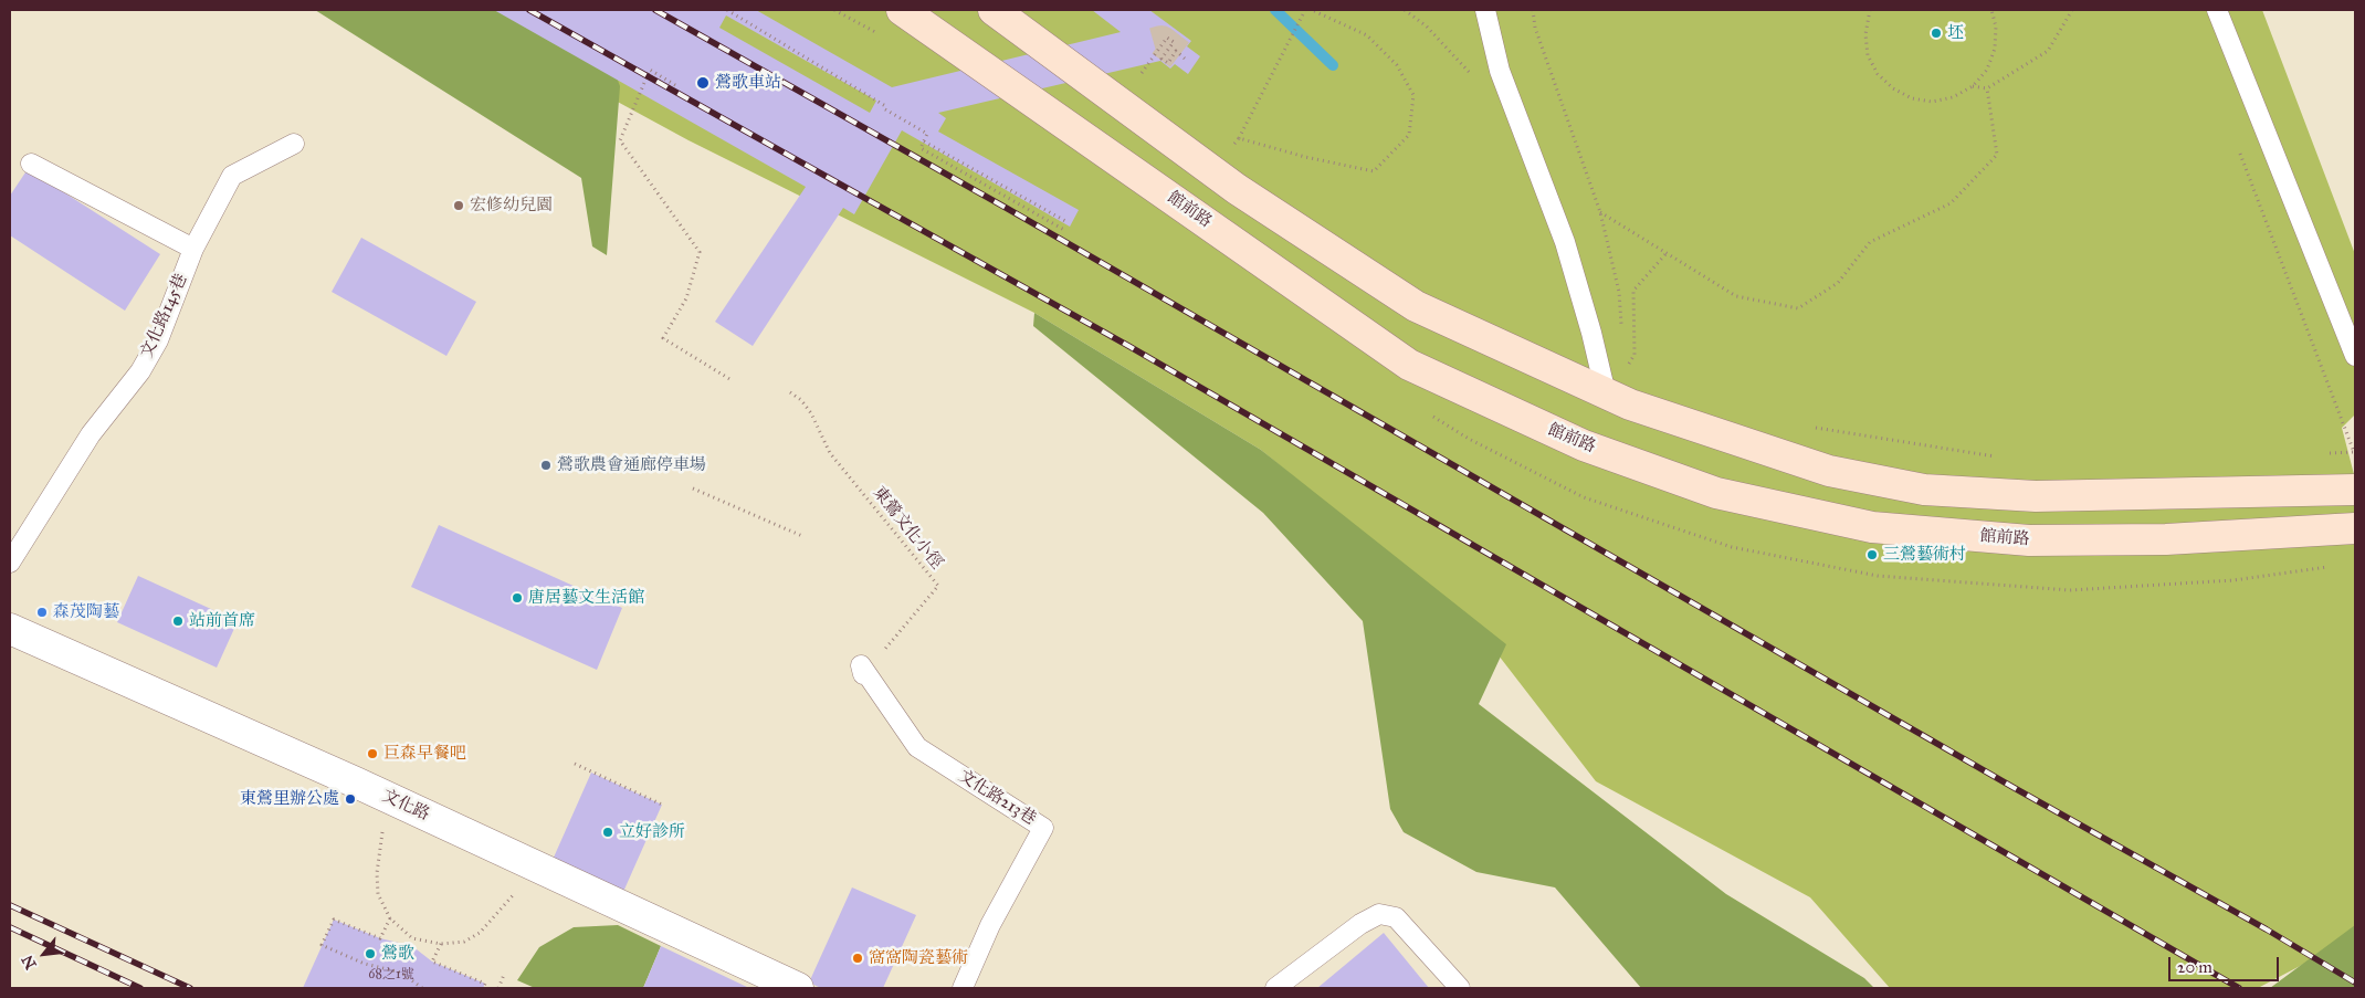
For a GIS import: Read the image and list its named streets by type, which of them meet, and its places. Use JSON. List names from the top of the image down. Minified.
{"streets":{"street":["館前路","文化路"],"lane":["文化路145巷","文化路213巷"],"path":["東鶯文化小徑"]},"crossings":[["東鶯文化小徑","文化路213巷"]],"places":["坯","鶯歌車站","宏修幼兒園","鶯歌農會通廊停車場","三鶯藝術村","唐居藝文生活館","森茂陶藝","站前首席","巨森早餐吧","東鶯里辦公處","立好診所","鶯歌","窩窩陶瓷藝術"],"house_numbers":["68之1號"],"scale_bar":"20 m","north":"bottom left"}
